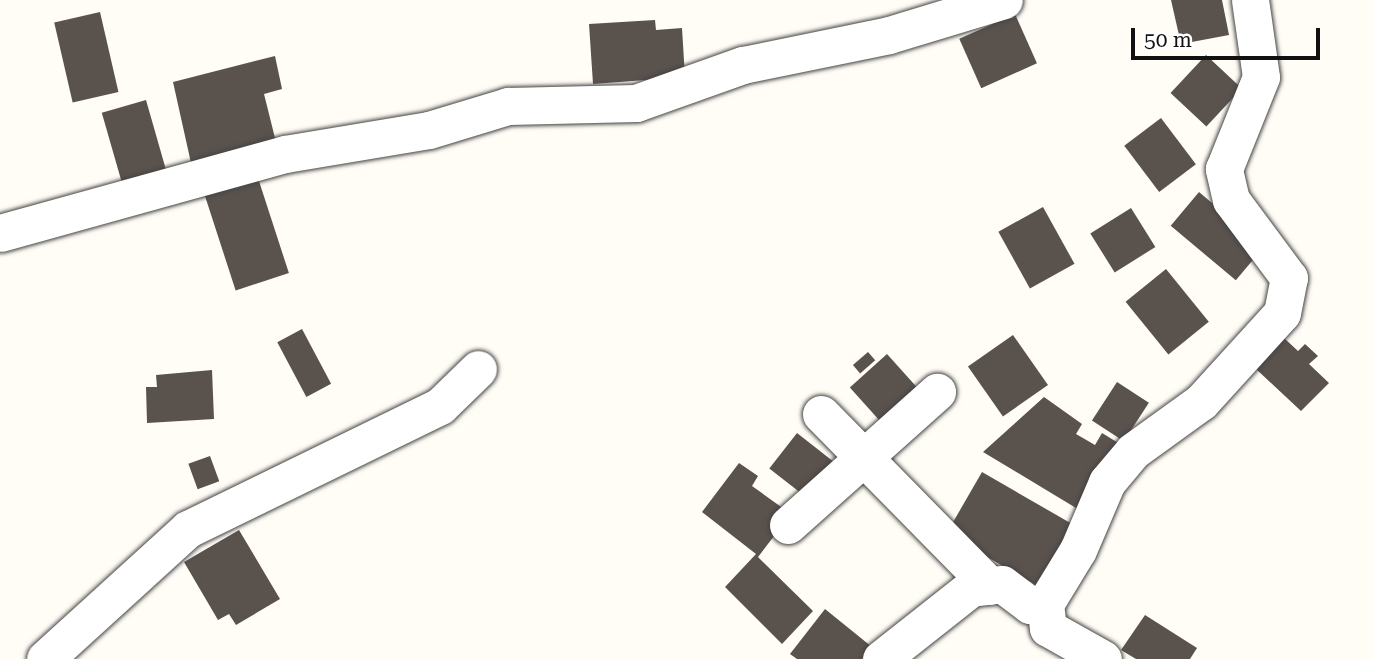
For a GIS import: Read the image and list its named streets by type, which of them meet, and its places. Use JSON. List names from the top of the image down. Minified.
{"scale_bar":"50 m"}
